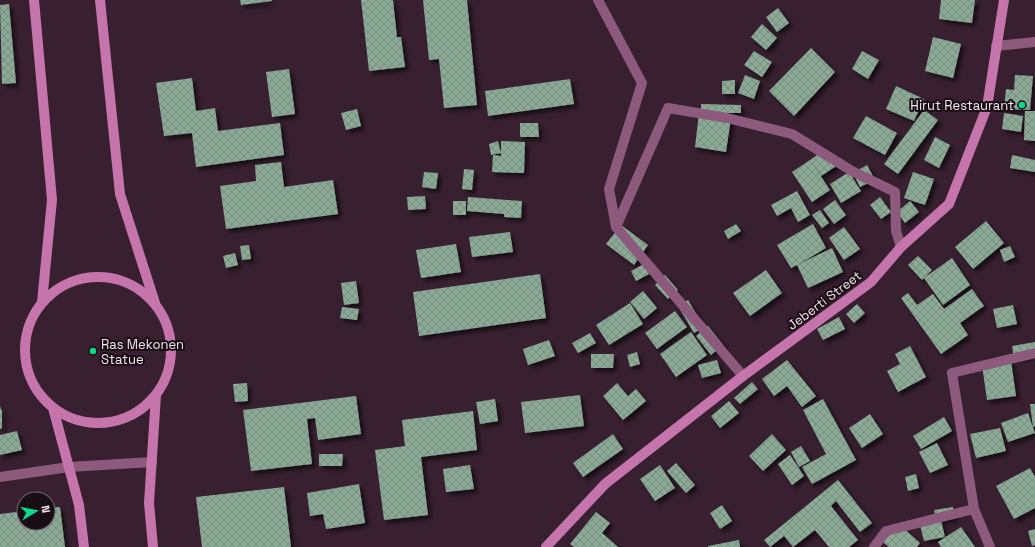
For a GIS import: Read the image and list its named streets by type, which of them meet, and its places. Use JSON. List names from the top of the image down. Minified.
{"streets":{"main road":["Jeberti Street"]},"places":["Hirut Restaurant","Ras Mekonen Statue"],"north":"right"}
